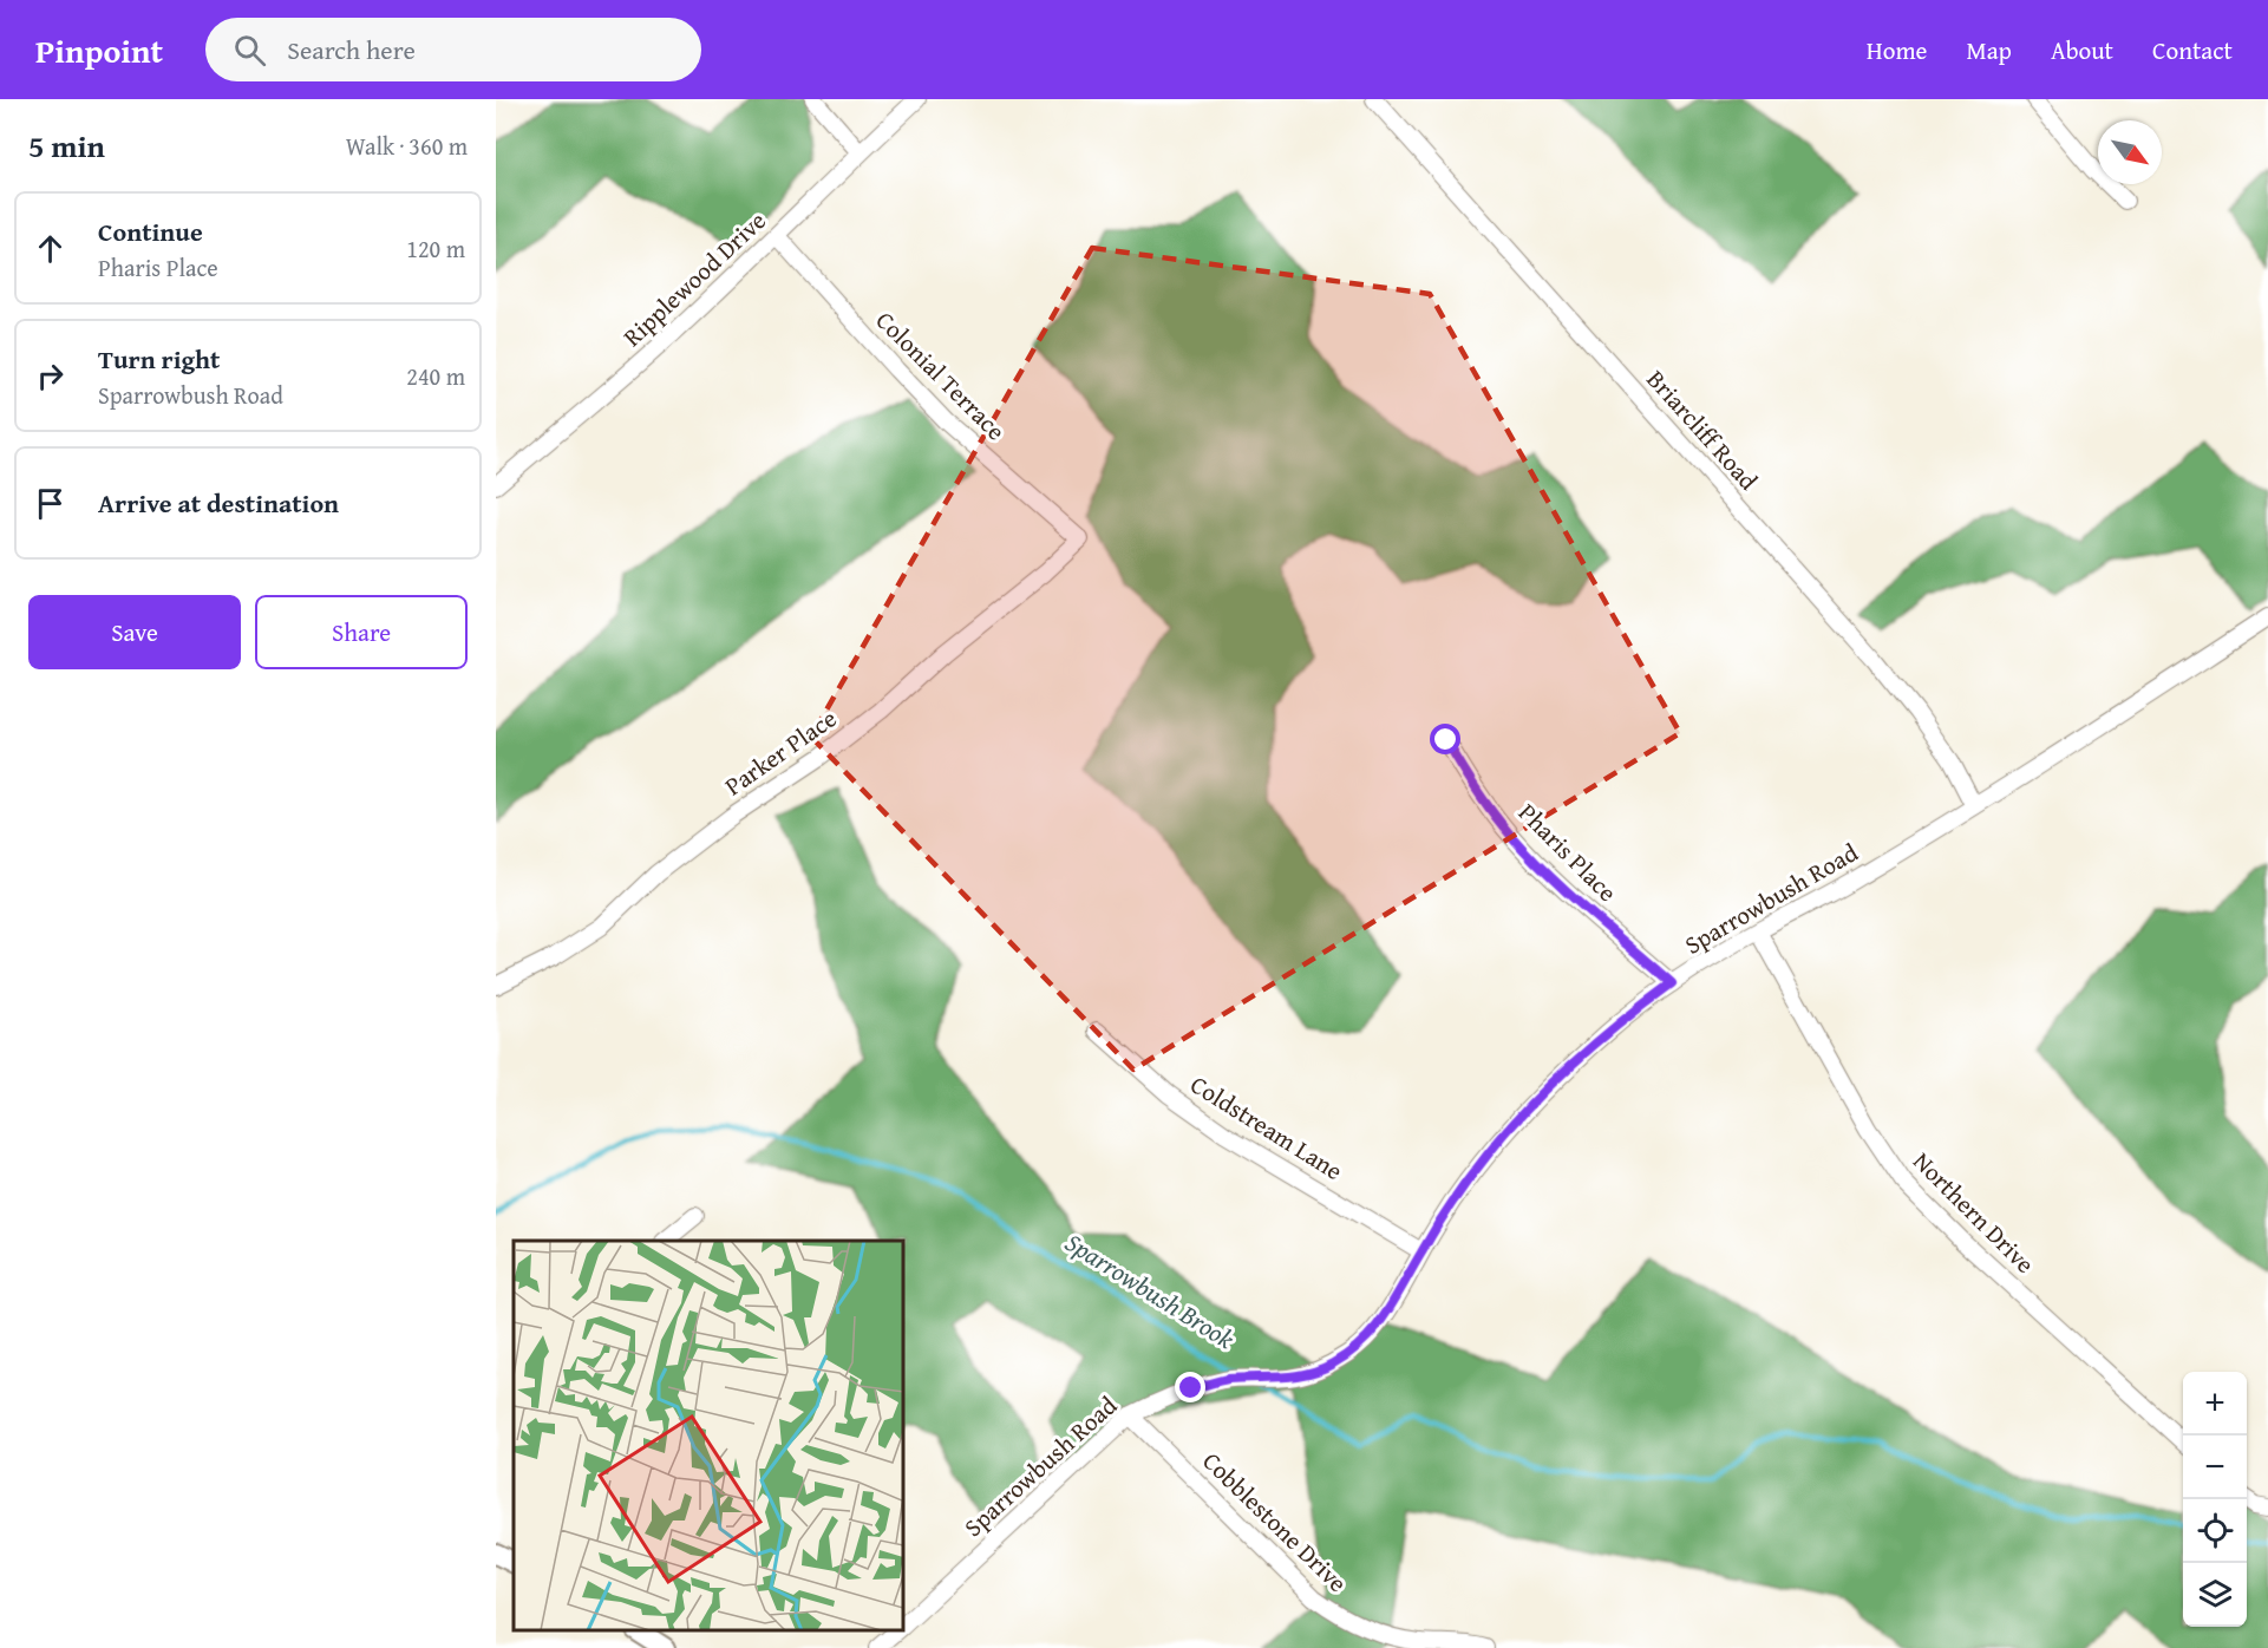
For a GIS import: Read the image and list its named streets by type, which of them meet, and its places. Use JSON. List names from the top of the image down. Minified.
{"streets":{"street":["Ripplewood Drive","Colonial Terrace","Briarcliff Road","Parker Place","Pharis Place","Sparrowbush Road","Coldstream Lane","Northern Drive","Cobblestone Drive"]},"crossings":[["Ripplewood Drive","Colonial Terrace"],["Colonial Terrace","Parker Place"],["Briarcliff Road","Sparrowbush Road"],["Pharis Place","Sparrowbush Road"],["Sparrowbush Road","Coldstream Lane"],["Sparrowbush Road","Northern Drive"],["Sparrowbush Road","Cobblestone Drive"]],"water":["Sparrowbush Brook"],"north":"bottom right","page":{"header":"Pinpoint","search":"Search here","nav":["Home","Map","About","Contact"],"heading":["5 min","Walk · 360 m"],"list":[["Continue","Pharis Place","120 m"],["Turn right","Sparrowbush Road","240 m"],"Arrive at destination"],"buttons":["Save","Share"],"map_buttons":["+","−"]}}
